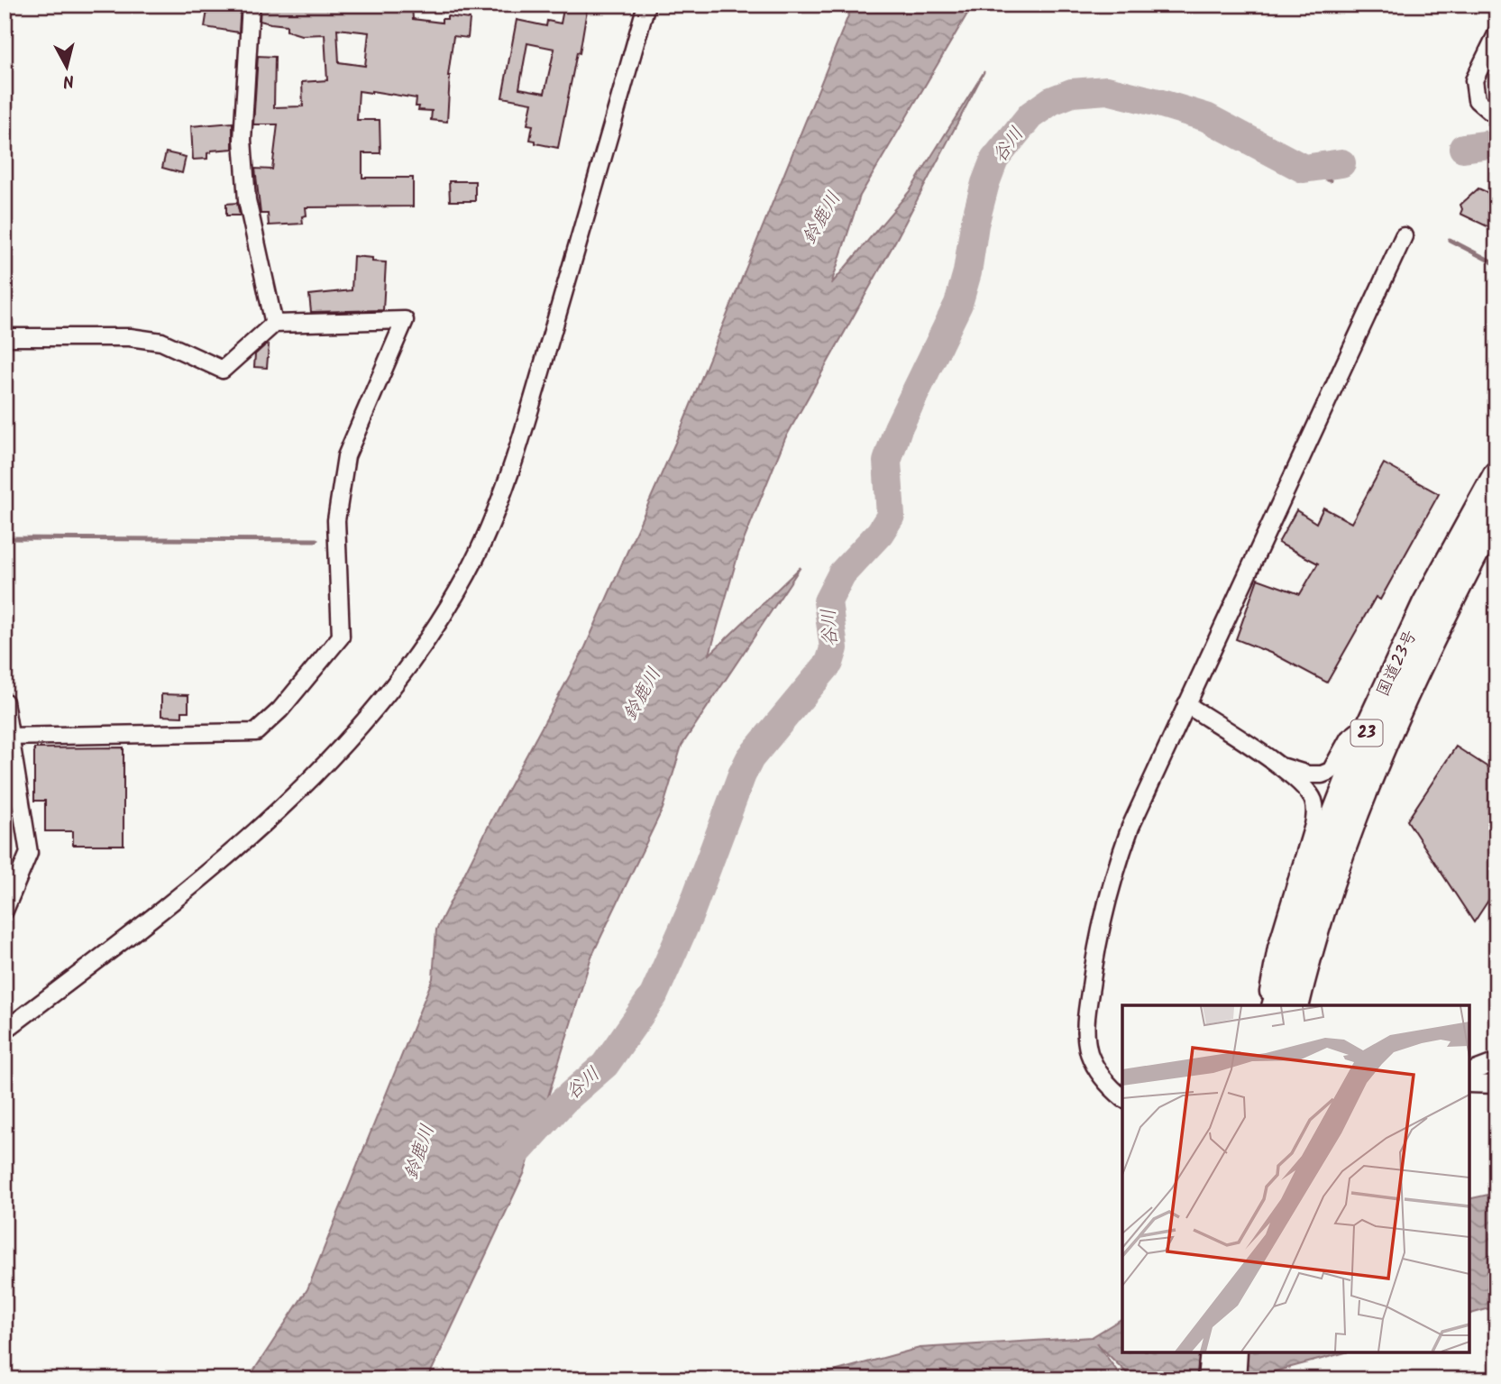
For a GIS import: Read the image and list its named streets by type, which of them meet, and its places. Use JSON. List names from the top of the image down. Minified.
{"streets":{"highway":["国道23号","23"]},"water":["谷川","鈴鹿川"],"north":"bottom"}
